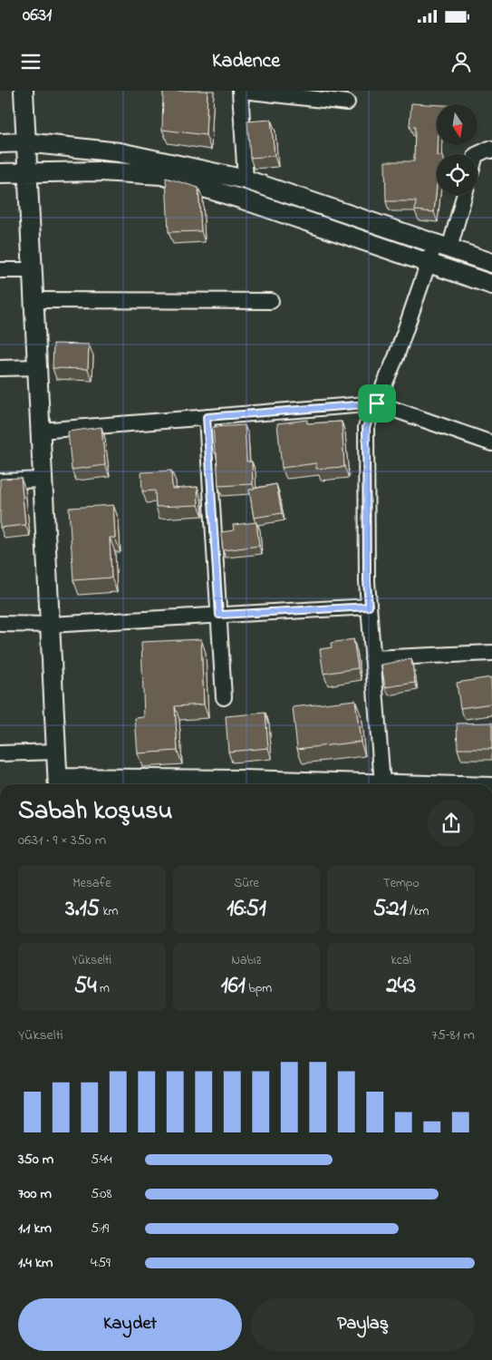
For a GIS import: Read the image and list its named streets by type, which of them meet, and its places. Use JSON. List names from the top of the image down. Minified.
{"north":"bottom","page":{"status":"06:31","header":"Kadence","heading":["Sabah koşusu","06:31 · 9 × 350 m"],"stats":[["Mesafe","3.15 km"],["Süre","16:51"],["Tempo","5:21 /km"],["Yükselti","54 m"],["Nabız","161 bpm"],["kcal","243"]],"chart":["Yükselti","75–81 m"],"list":[{"name":"350 m","note":"5:44"},{"name":"700 m","note":"5:08"},{"name":"1.1 km","note":"5:19"},{"name":"1.4 km","note":"4:59"}],"buttons":["Kaydet","Paylaş"]}}
